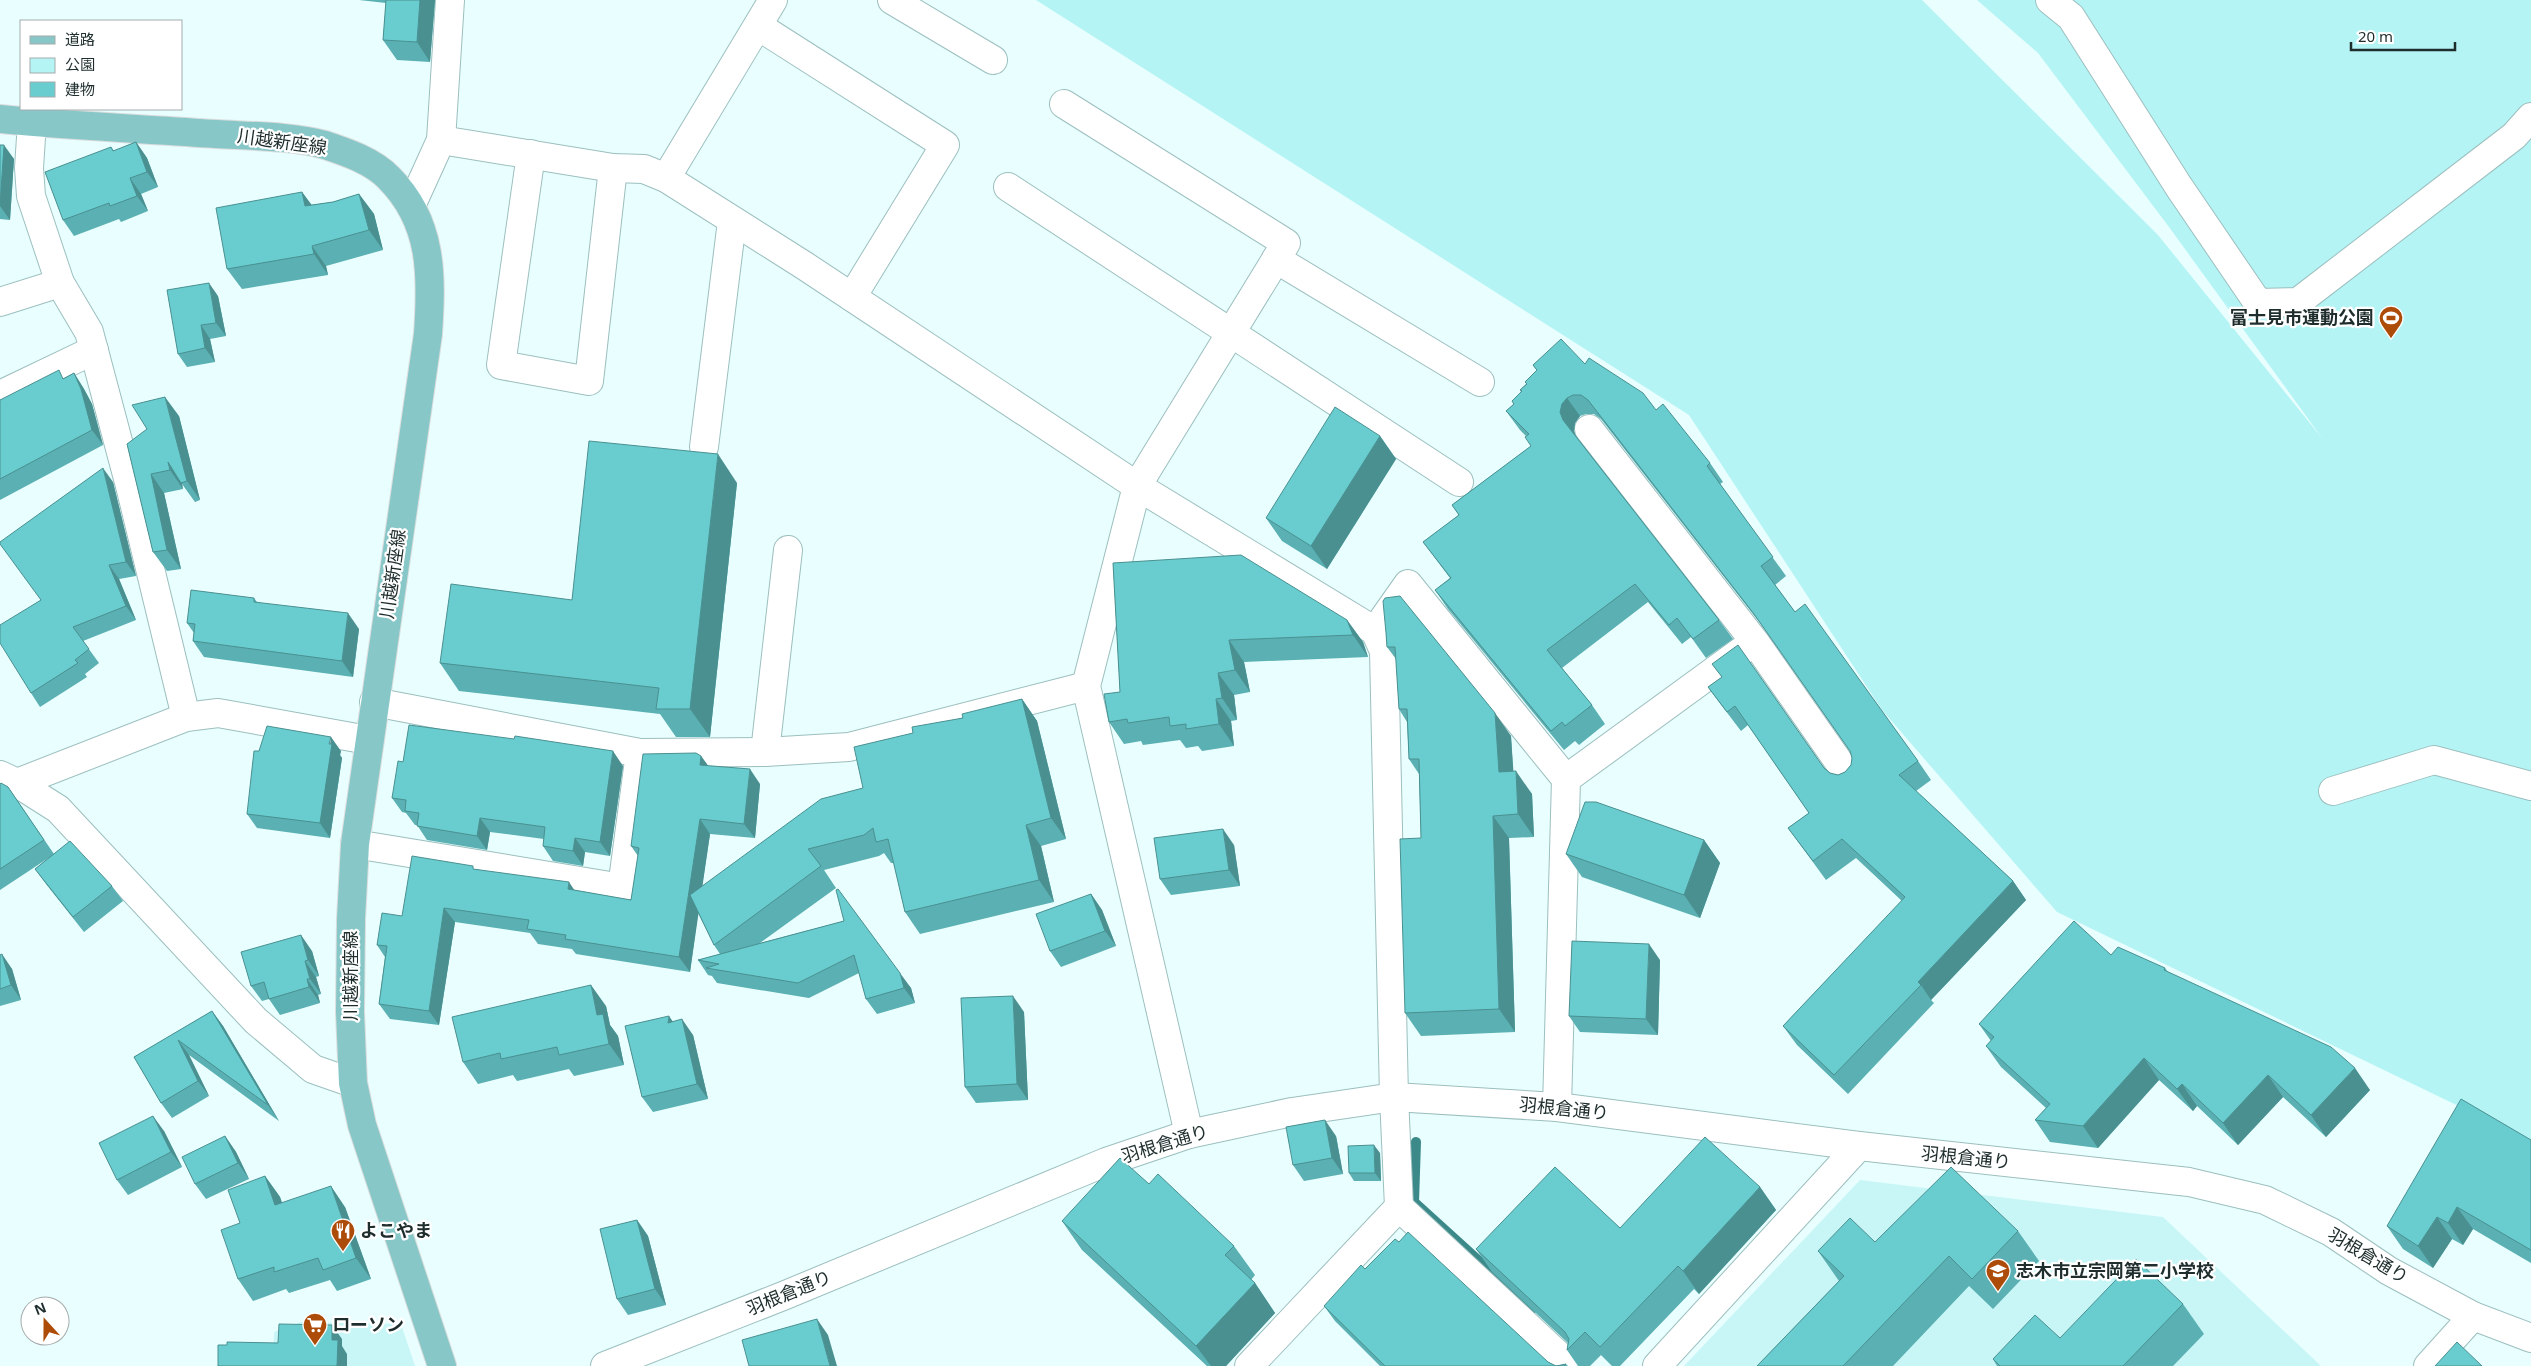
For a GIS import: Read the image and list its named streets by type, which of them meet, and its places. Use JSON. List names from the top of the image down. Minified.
{"streets":{"main road":["川越新座線"],"street":["羽根倉通り"]},"places":{"sports":["富士見市運動公園"],"restaurant":["よこやま"],"school or university":["志木市立宗岡第二小学校"],"supermarket":["ローソン"]},"legend":["道路","公園","建物"],"scale_bar":"20 m","north":"top"}
